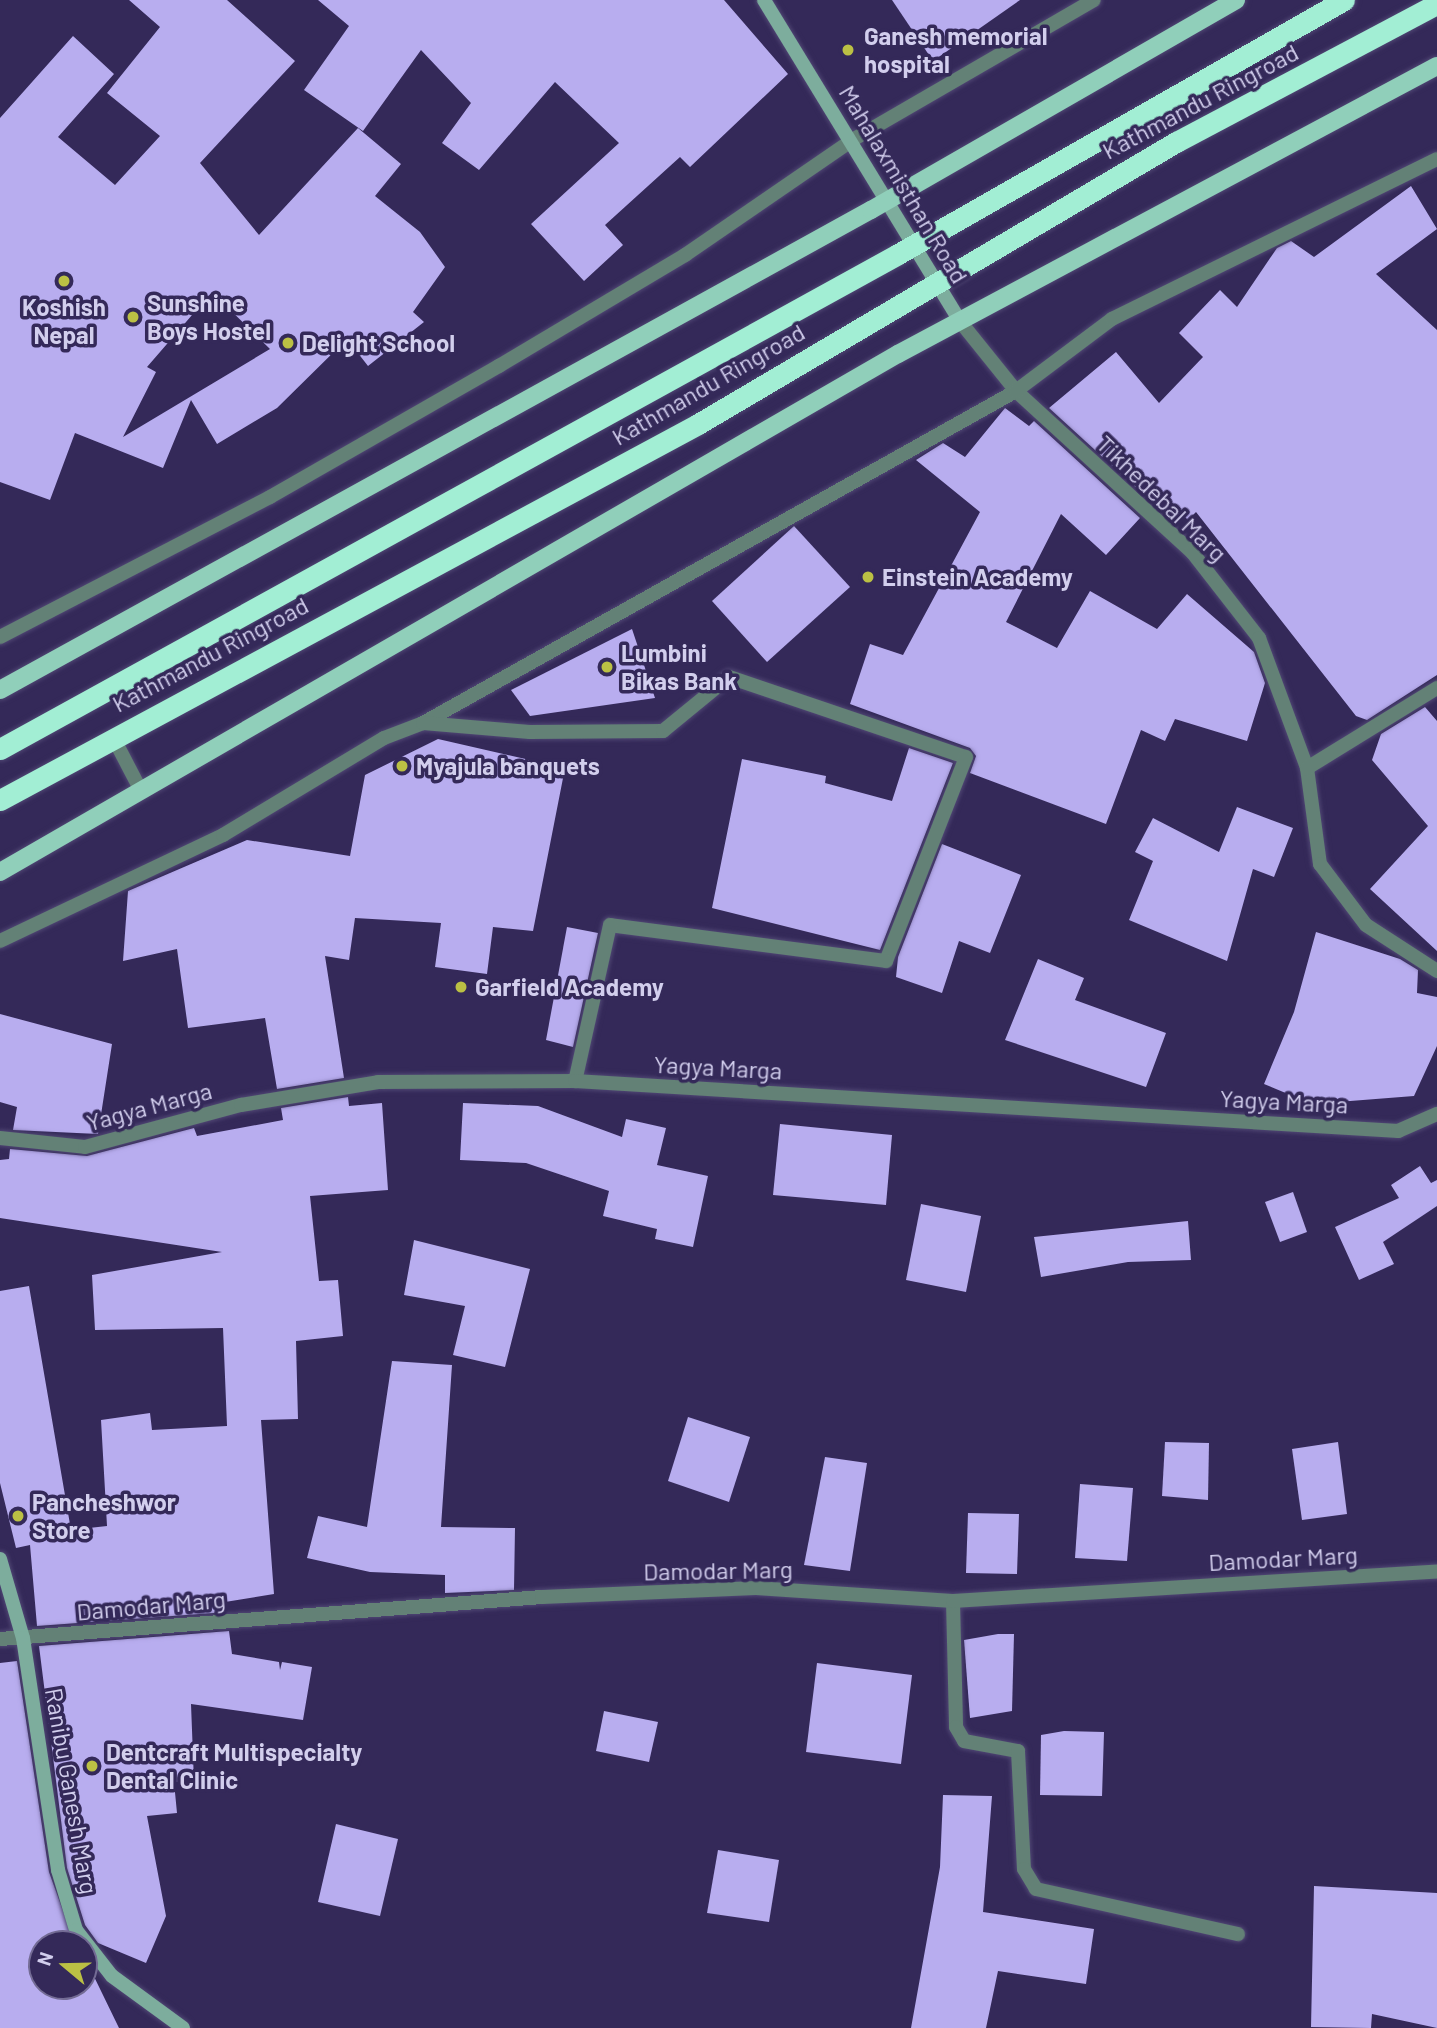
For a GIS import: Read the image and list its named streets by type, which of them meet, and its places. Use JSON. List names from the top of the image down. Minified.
{"streets":{"highway":["Kathmandu Ringroad"],"street":["Mahalaxmisthan Road","Tikhedebal Marg","Yagya Marga","Damodar Marg","Ranibu Ganesh Marg"]},"crossings":[["Kathmandu Ringroad","Mahalaxmisthan Road"],["Mahalaxmisthan Road","Tikhedebal Marg"],["Damodar Marg","Ranibu Ganesh Marg"]],"places":["Ganesh memorial hospital","Koshish Nepal","Sunshine Boys Hostel","Delight School","Einstein Academy","Lumbini Bikas Bank","Myajula banquets","Garfield Academy","Pancheshwor Store","Dentcraft Multispecialty Dental Clinic"],"north":"left"}
